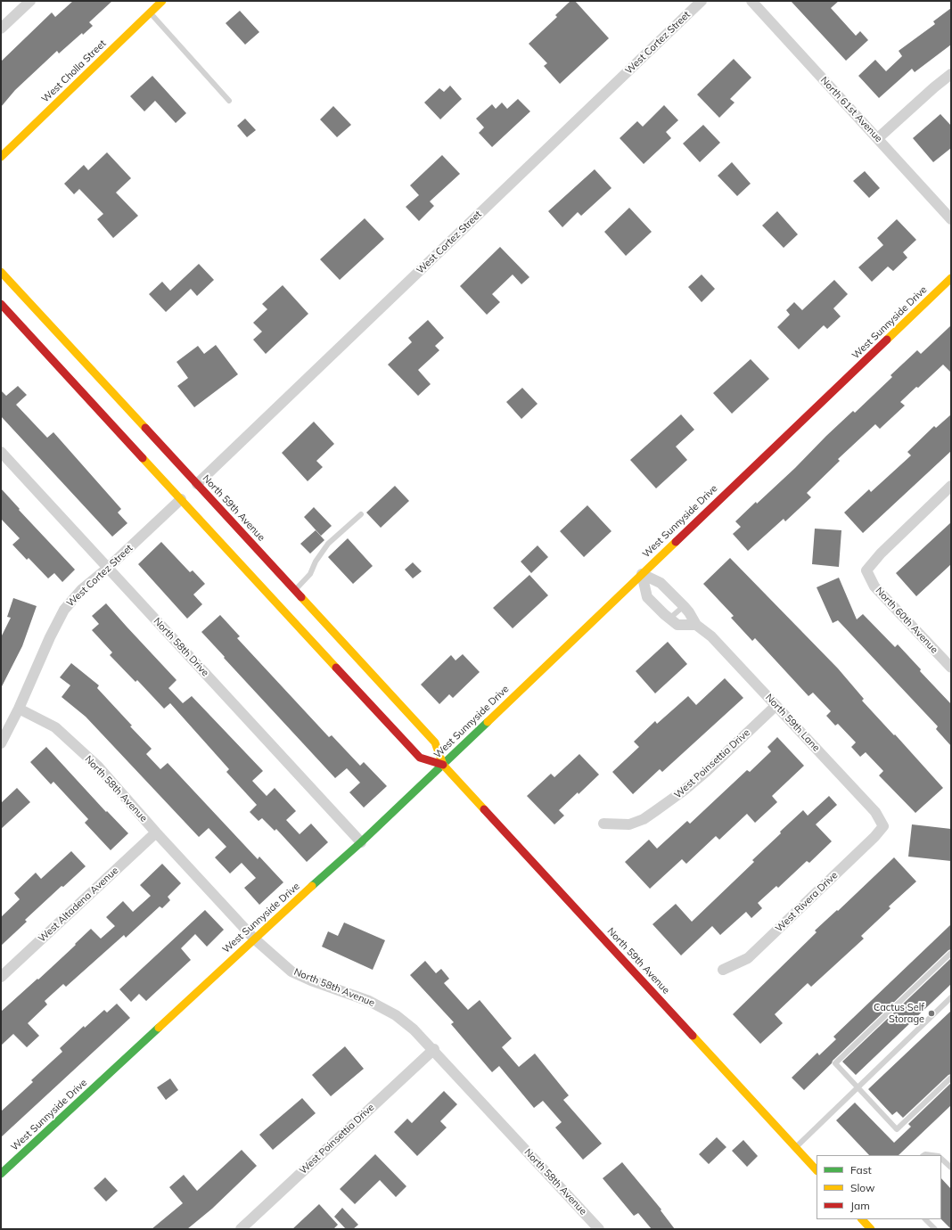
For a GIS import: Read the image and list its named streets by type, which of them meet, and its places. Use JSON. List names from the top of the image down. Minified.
{"streets":{"main road":["West Cholla Street","West Sunnyside Drive","North 59th Avenue"],"street":["West Cortez Street","North 61st Avenue","North 60th Avenue","North 58th Drive","North 59th Lane","West Poinsettia Drive","North 58th Avenue","West Rivera Drive","West Altadena Avenue"]},"crossings":[["West Cortez Street","North 59th Avenue"],["West Cortez Street","North 58th Drive"],["West Cortez Street","North 58th Avenue"],["West Sunnyside Drive","North 59th Avenue"],["West Sunnyside Drive","North 58th Drive"],["West Sunnyside Drive","North 59th Lane"],["West Sunnyside Drive","North 58th Avenue"],["North 59th Lane","West Poinsettia Drive"],["North 59th Lane","West Rivera Drive"],["West Poinsettia Drive","North 58th Avenue"],["North 58th Avenue","West Altadena Avenue"]],"places":["Cactus Self Storage"],"legend":["Fast","Slow","Jam"]}
